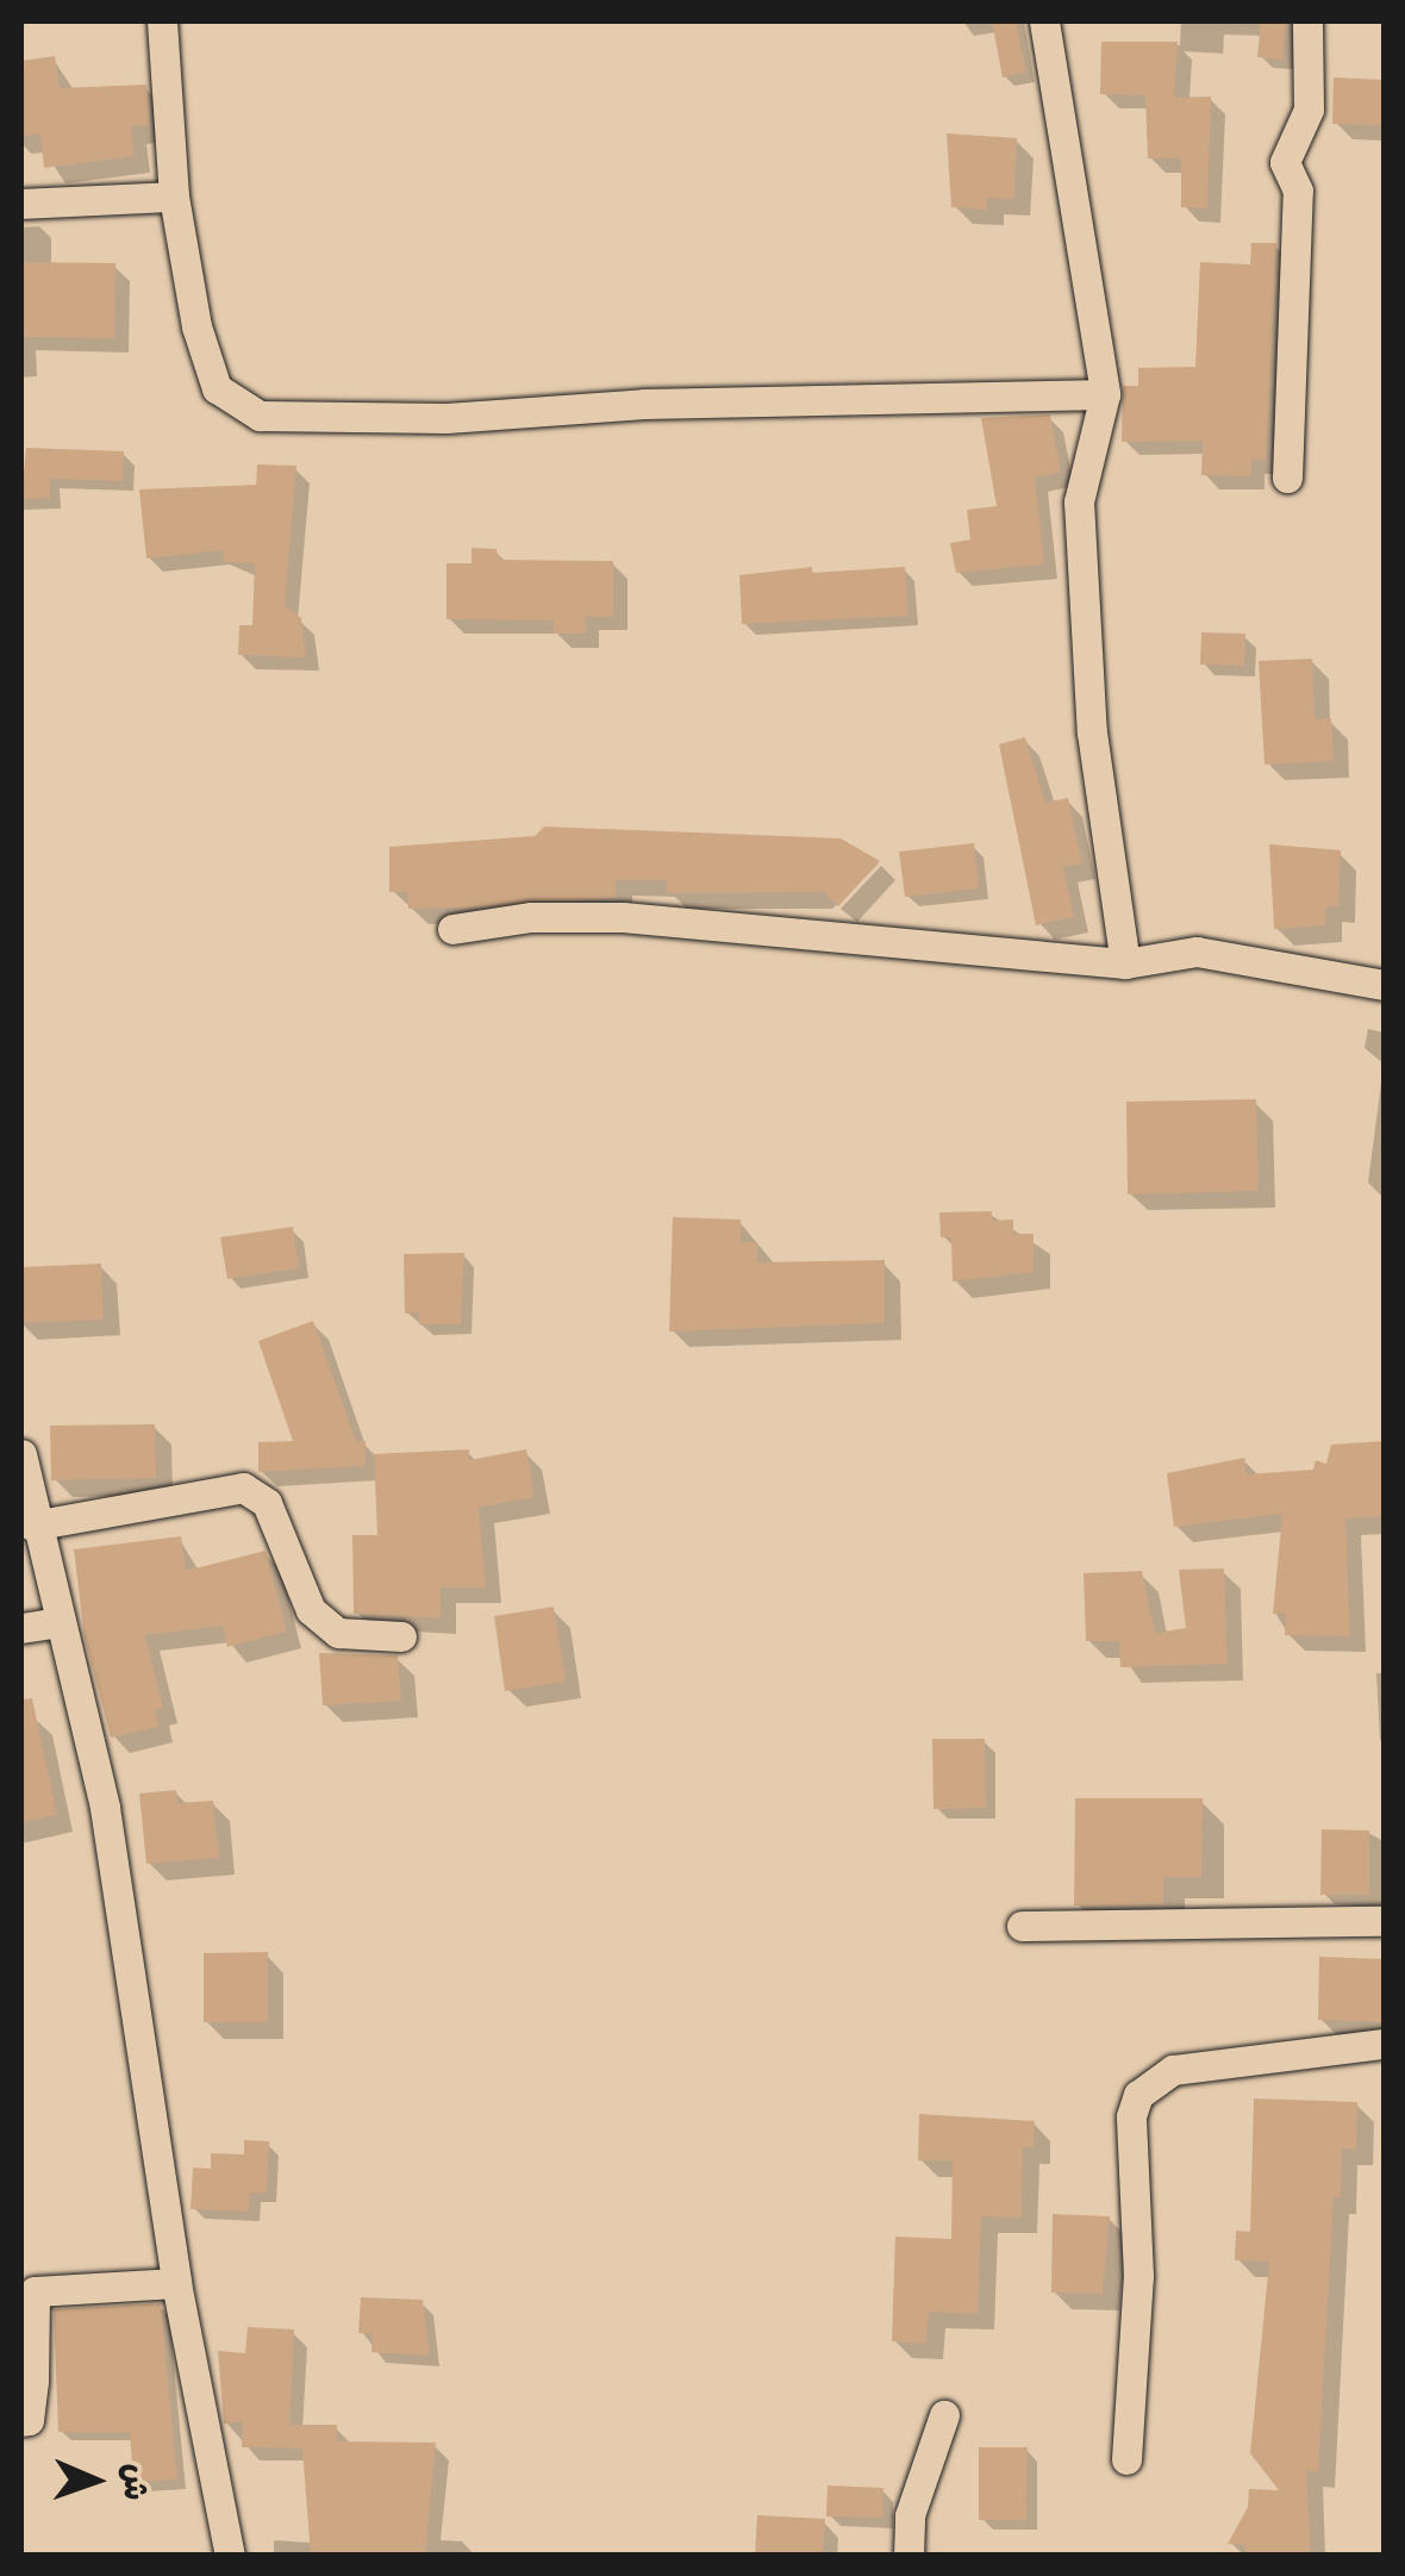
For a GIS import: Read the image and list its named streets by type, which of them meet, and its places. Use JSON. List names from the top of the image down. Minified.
{"north":"right"}
